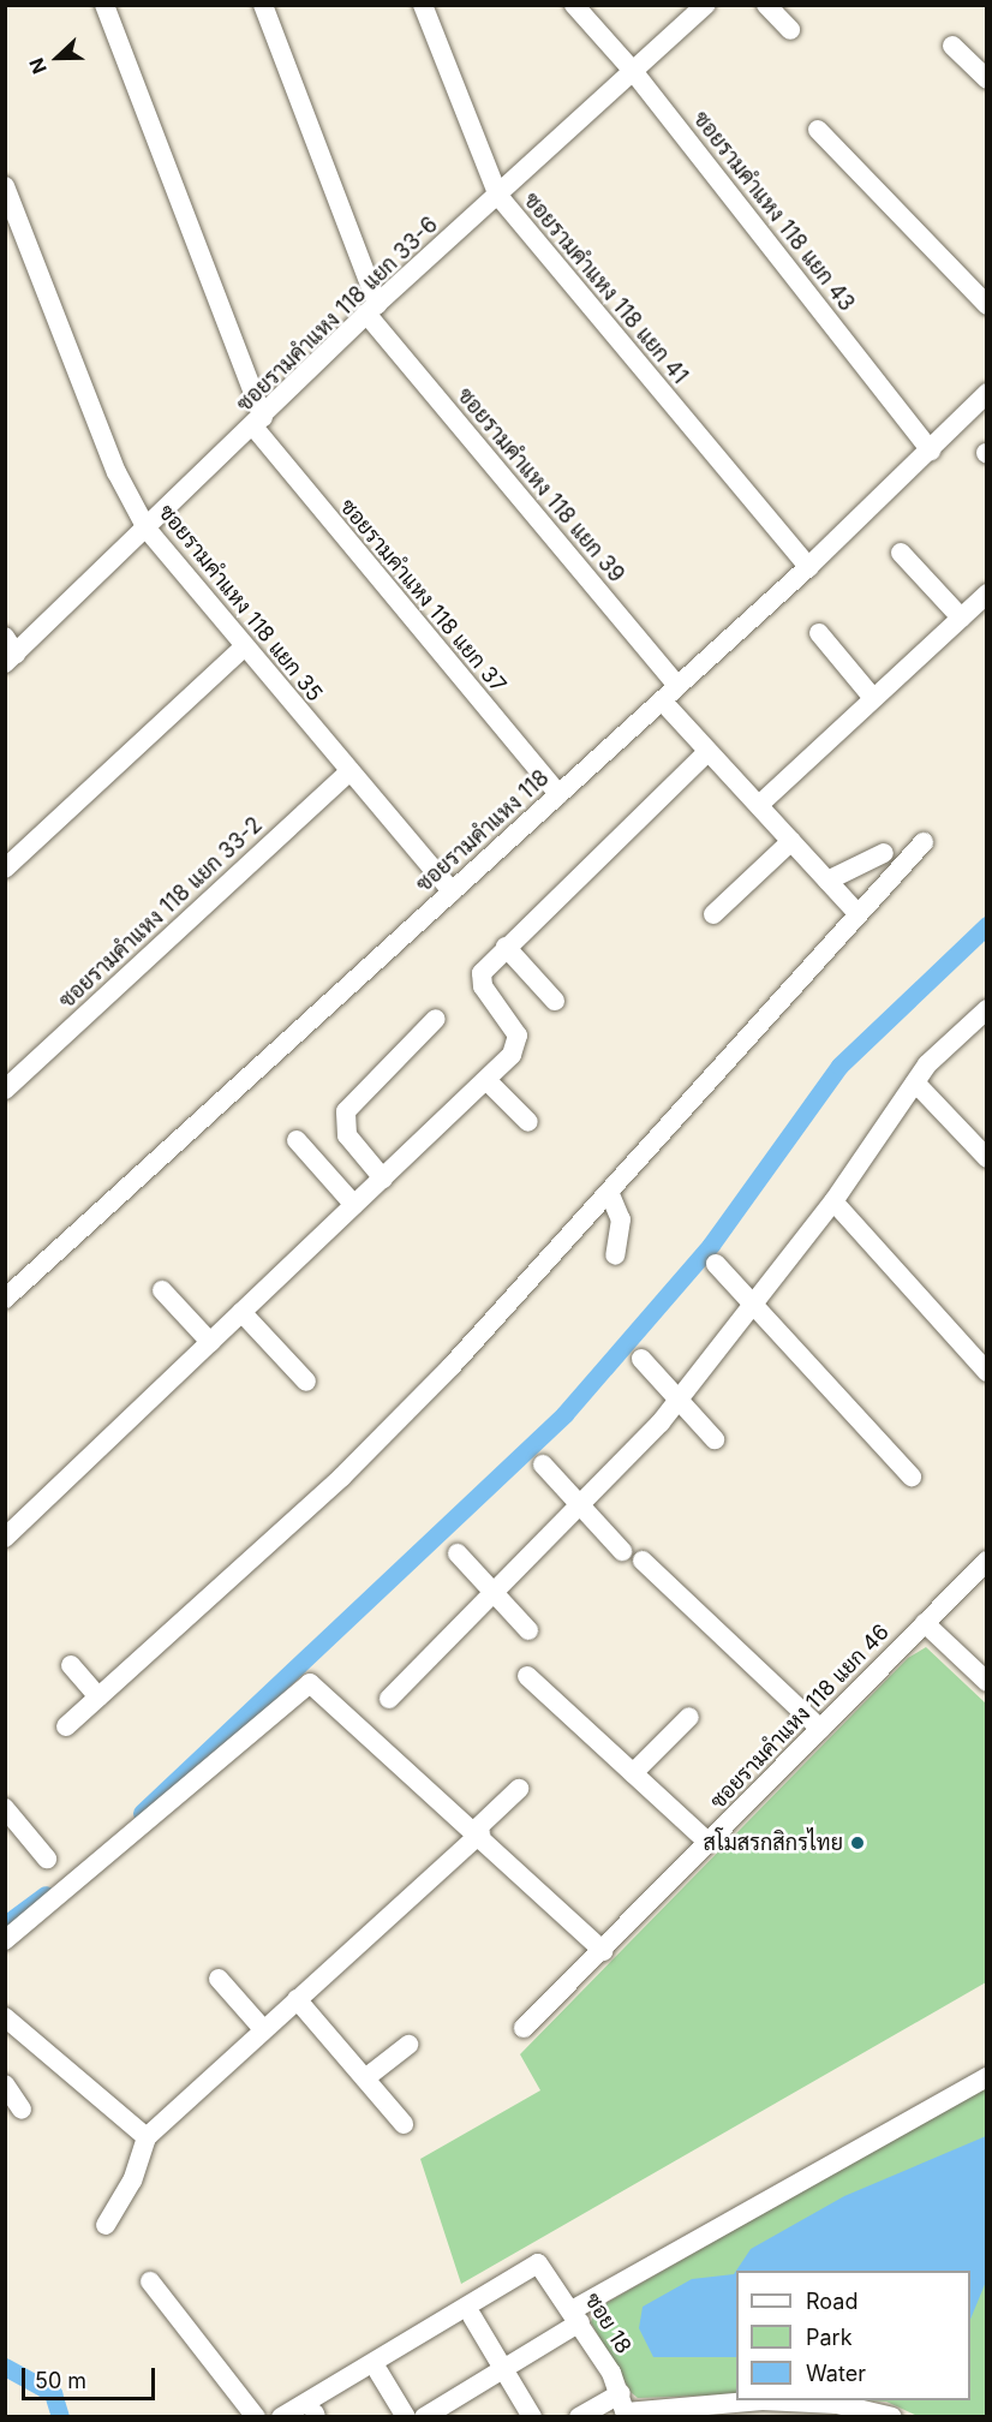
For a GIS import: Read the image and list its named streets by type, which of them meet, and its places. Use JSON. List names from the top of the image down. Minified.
{"streets":{"street":["ซอยรามคำแหง 118 แยก 43","ซอยรามคำแหง 118 แยก 41","ซอยรามคำแหง 118 แยก 33-6","ซอยรามคำแหง 118 แยก 39","ซอยรามคำแหง 118 แยก 37","ซอยรามคำแหง 118 แยก 35","ซอยรามคำแหง 118","ซอยรามคำแหง 118 แยก 33-2","ซอยรามคำแหง 118 แยก 46","ซอย 18"]},"crossings":[["ซอยรามคำแหง 118 แยก 43","ซอยรามคำแหง 118 แยก 33-6"],["ซอยรามคำแหง 118 แยก 43","ซอยรามคำแหง 118"],["ซอยรามคำแหง 118 แยก 41","ซอยรามคำแหง 118 แยก 33-6"],["ซอยรามคำแหง 118 แยก 41","ซอยรามคำแหง 118"],["ซอยรามคำแหง 118 แยก 33-6","ซอยรามคำแหง 118 แยก 39"],["ซอยรามคำแหง 118 แยก 33-6","ซอยรามคำแหง 118 แยก 37"],["ซอยรามคำแหง 118 แยก 33-6","ซอยรามคำแหง 118 แยก 35"],["ซอยรามคำแหง 118 แยก 39","ซอยรามคำแหง 118"],["ซอยรามคำแหง 118 แยก 37","ซอยรามคำแหง 118"],["ซอยรามคำแหง 118 แยก 35","ซอยรามคำแหง 118"],["ซอยรามคำแหง 118 แยก 35","ซอยรามคำแหง 118 แยก 33-2"]],"places":["สโมสรกสิกรไทย"],"legend":["Road","Park","Water"],"scale_bar":"50 m","north":"left"}
